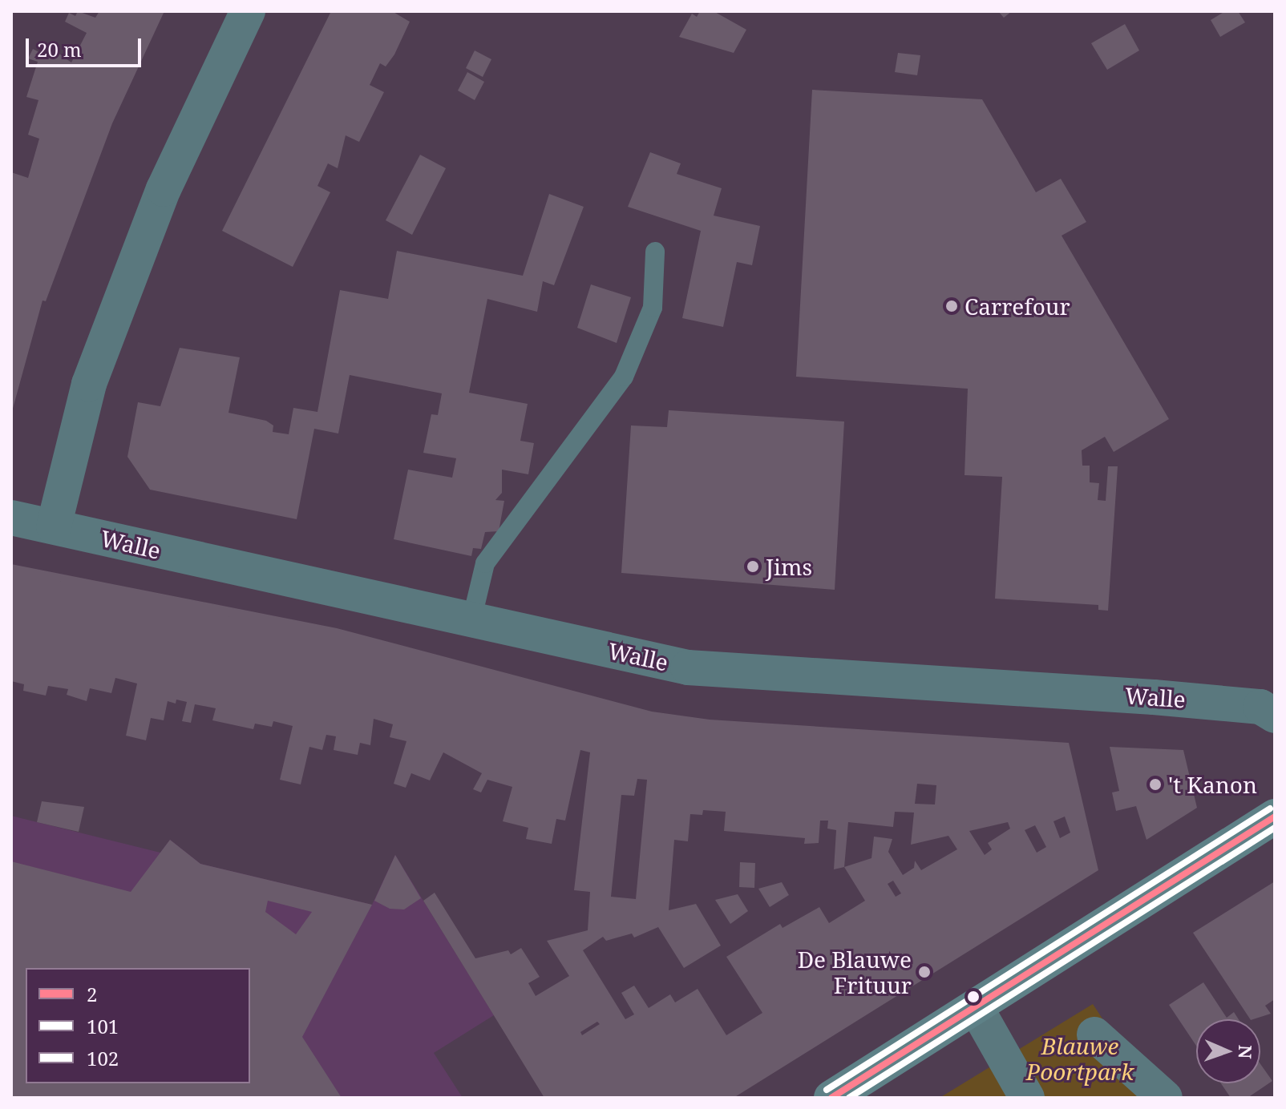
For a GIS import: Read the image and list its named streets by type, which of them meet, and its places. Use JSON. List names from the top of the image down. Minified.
{"streets":{"street":["Walle"]},"parks":["Blauwe Poortpark"],"places":["Carrefour","Jims","'t Kanon","De Blauwe Frituur"],"lines":["transit line 102","transit line 2","transit line 101"],"legend":["2","101","102"],"scale_bar":"20 m","north":"right"}
